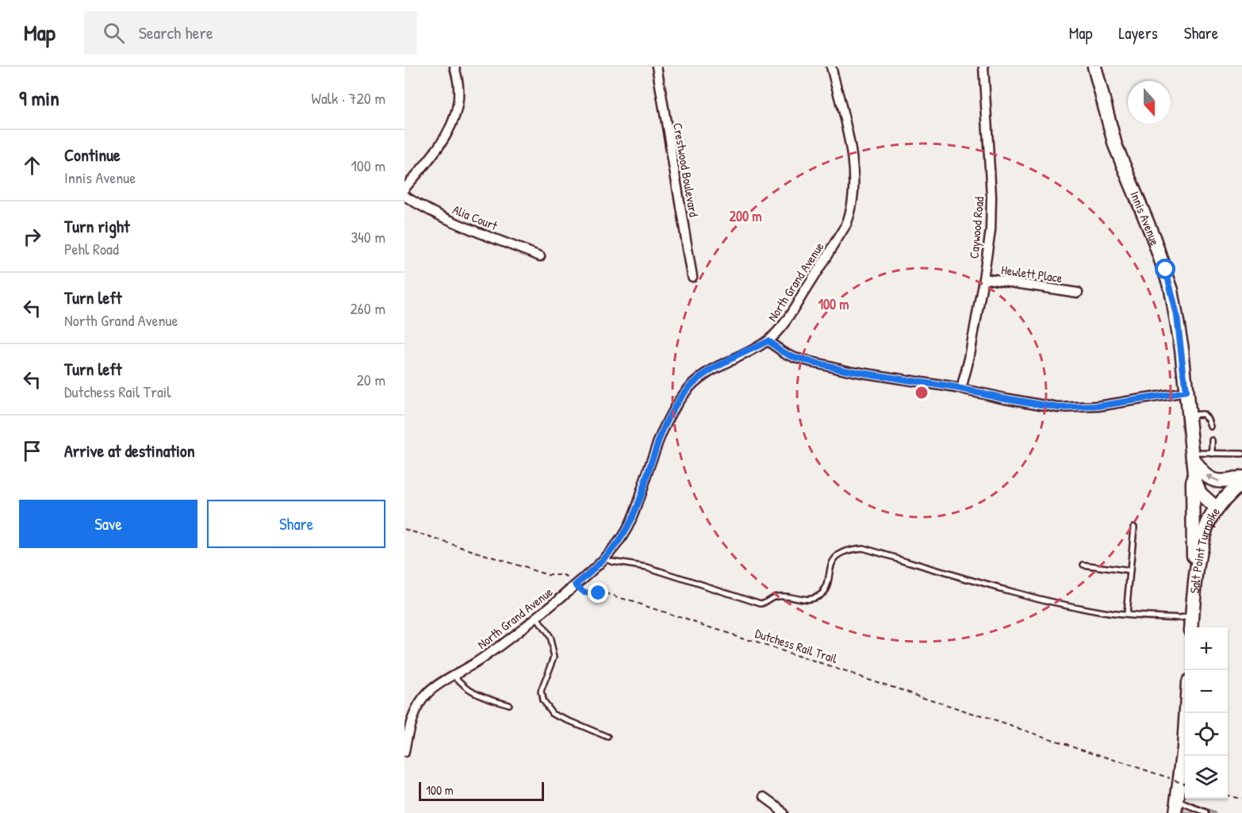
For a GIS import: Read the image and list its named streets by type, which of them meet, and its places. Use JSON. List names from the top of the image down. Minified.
{"streets":{"main road":["Innis Avenue","Salt Point Turnpike"],"street":["Crestwood Boulevard","Alia Court","Caywood Road","Hewlett Place","North Grand Avenue"],"path":["Dutchess Rail Trail"]},"crossings":[["Innis Avenue","Salt Point Turnpike"],["Caywood Road","Hewlett Place"],["North Grand Avenue","Dutchess Rail Trail"]],"scale_bar":"100 m","north":"bottom","page":{"header":"Map","search":"Search here","nav":["Map","Layers","Share"],"heading":["9 min","Walk · 720 m"],"list":[["Continue","Innis Avenue","100 m"],["Turn right","Pehl Road","340 m"],["Turn left","North Grand Avenue","260 m"],["Turn left","Dutchess Rail Trail","20 m"],"Arrive at destination"],"buttons":["Save","Share"],"map_buttons":["+","−"],"scale":"100 m"},"rings":["200 m","100 m"]}
